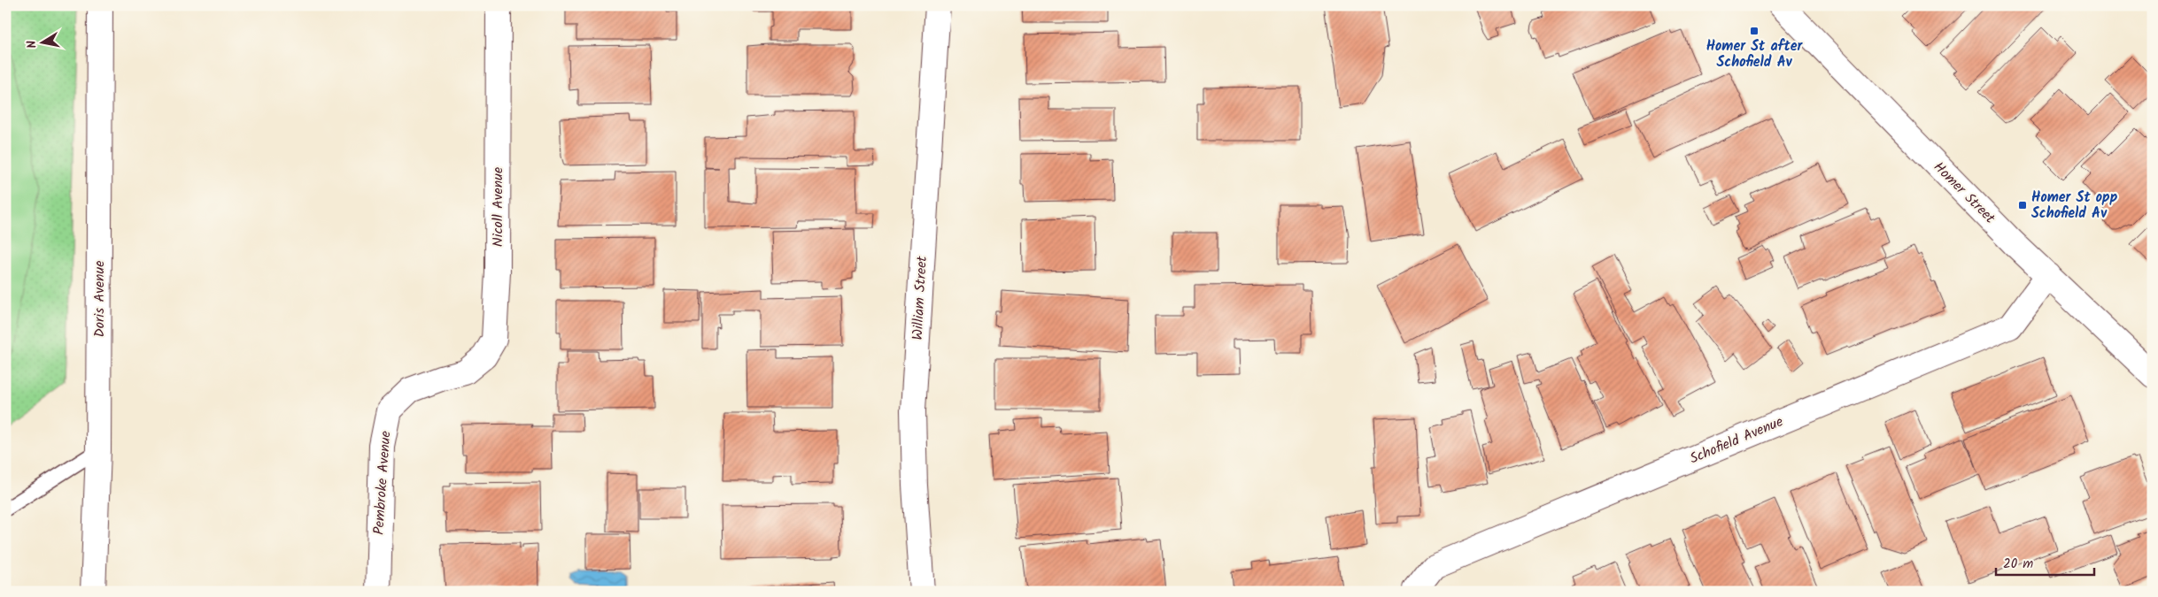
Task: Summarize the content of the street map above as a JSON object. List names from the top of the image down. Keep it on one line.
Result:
{"streets":{"street":["Homer Street","Nicoll Avenue","William Street","Doris Avenue","Schofield Avenue","Pembroke Avenue"]},"crossings":[["Homer Street","Schofield Avenue"],["Nicoll Avenue","Pembroke Avenue"]],"places":{"transit":["Homer St after Schofield Av","Homer St opp Schofield Av"]},"scale_bar":"20 m","north":"left"}
